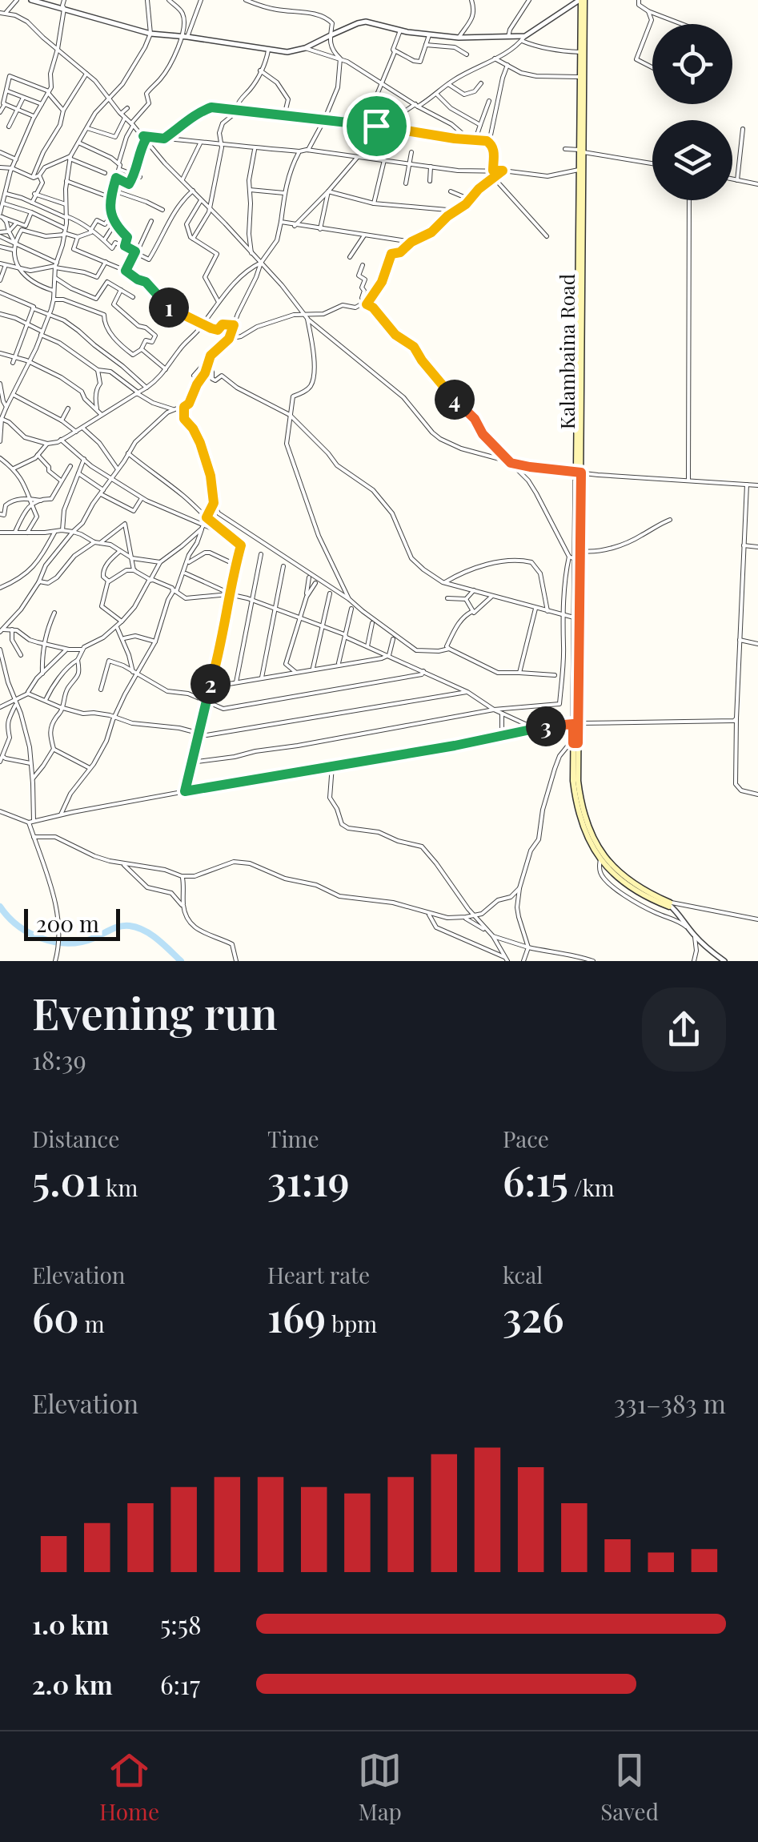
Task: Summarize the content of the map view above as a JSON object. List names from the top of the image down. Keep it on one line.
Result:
{"streets":{"main road":["Kalambaina Road"]},"scale_bar":"200 m","page":{"pins":["1","4","2","3"],"scale":"200 m","heading":["Evening run","18:39"],"stats":[["Distance","5.01 km"],["Time","31:19"],["Pace","6:15 /km"],["Elevation","60 m"],["Heart rate","169 bpm"],["kcal","326"]],"chart":["Elevation","331–383 m"],"list":[{"name":"1.0 km","note":"5:58"},{"name":"2.0 km","note":"6:17"}],"tabs":["Home","Map","Saved"]}}
